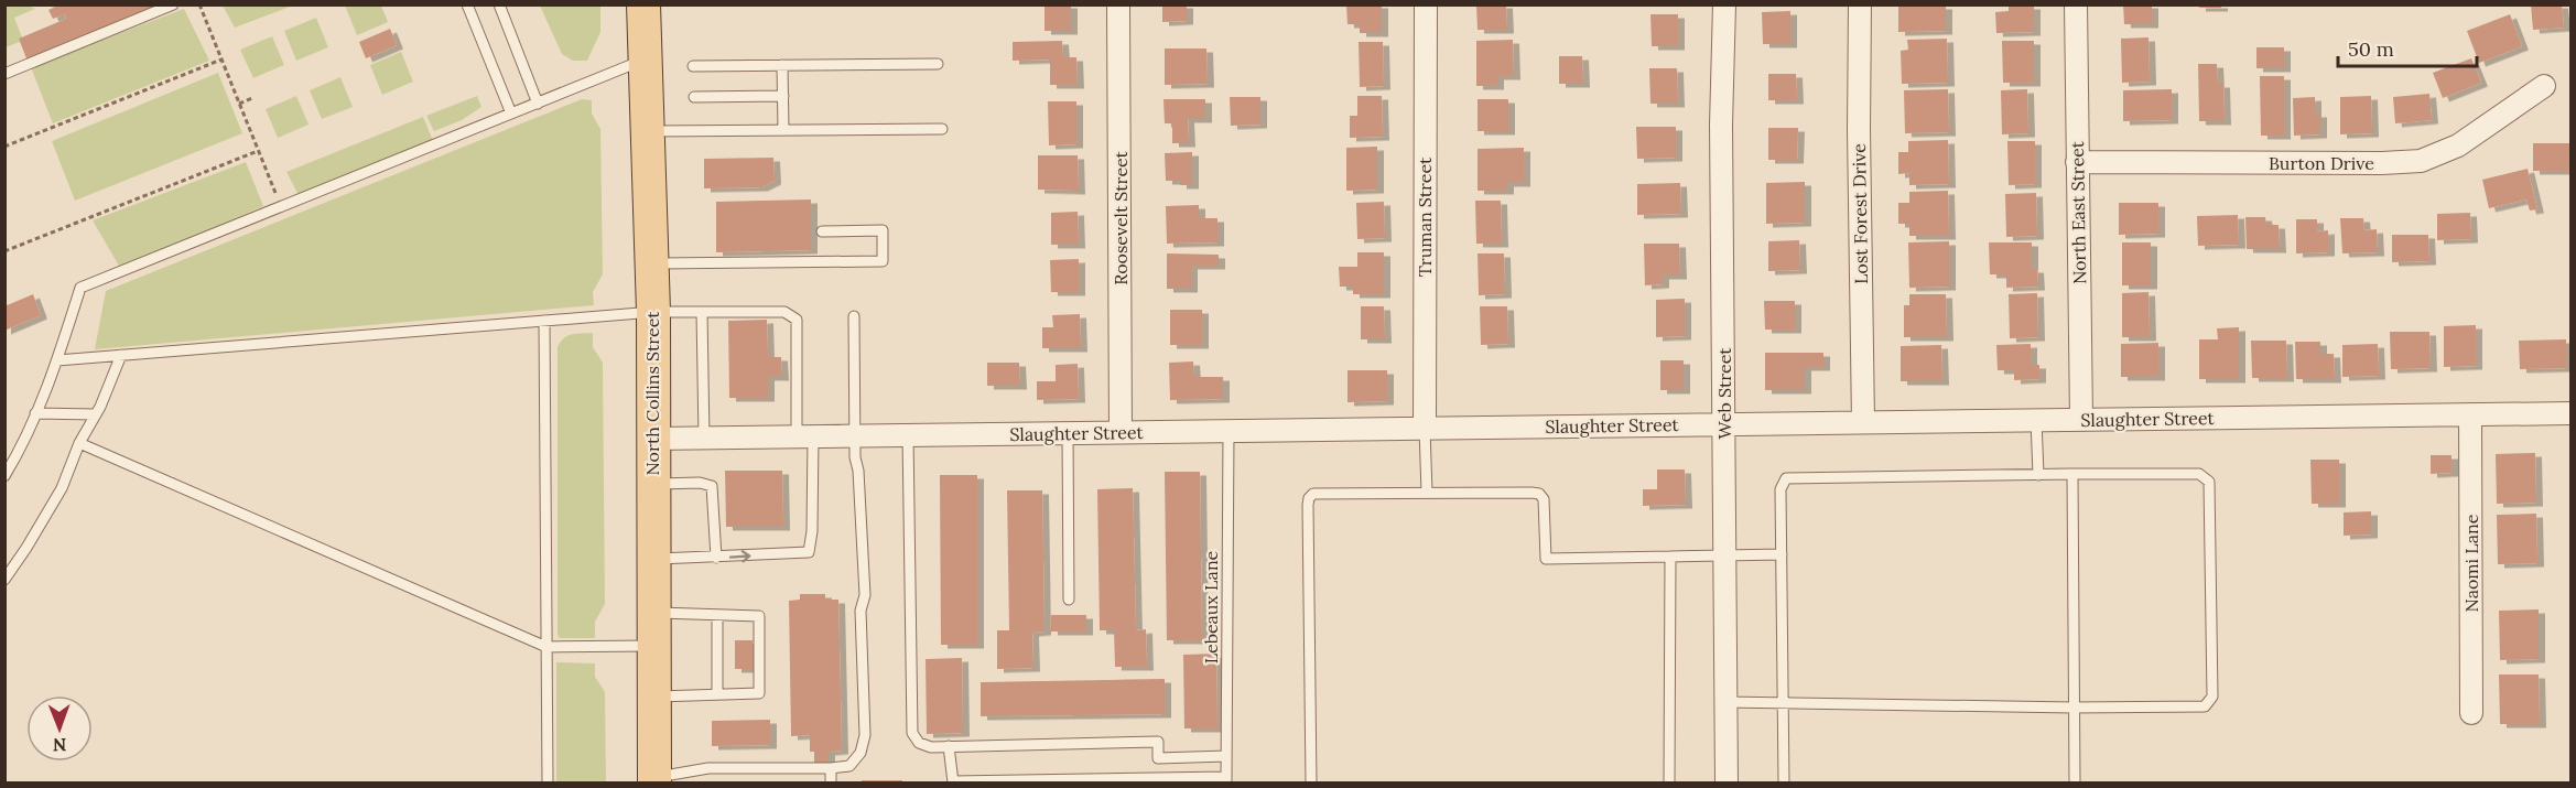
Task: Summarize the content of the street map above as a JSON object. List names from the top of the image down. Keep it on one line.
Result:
{"streets":{"main road":["North Collins Street"],"street":["Burton Drive","North East Street","Lost Forest Drive","Truman Street","Roosevelt Street","Web Street","Slaughter Street","Naomi Lane"],"lane":["Lebeaux Lane"]},"crossings":[["Burton Drive","North East Street"],["North East Street","Slaughter Street"],["Lost Forest Drive","Slaughter Street"],["Truman Street","Slaughter Street"],["Roosevelt Street","Slaughter Street"],["North Collins Street","Slaughter Street"],["Web Street","Slaughter Street"],["Slaughter Street","Naomi Lane"],["Slaughter Street","Lebeaux Lane"]],"scale_bar":"50 m","north":"bottom"}
